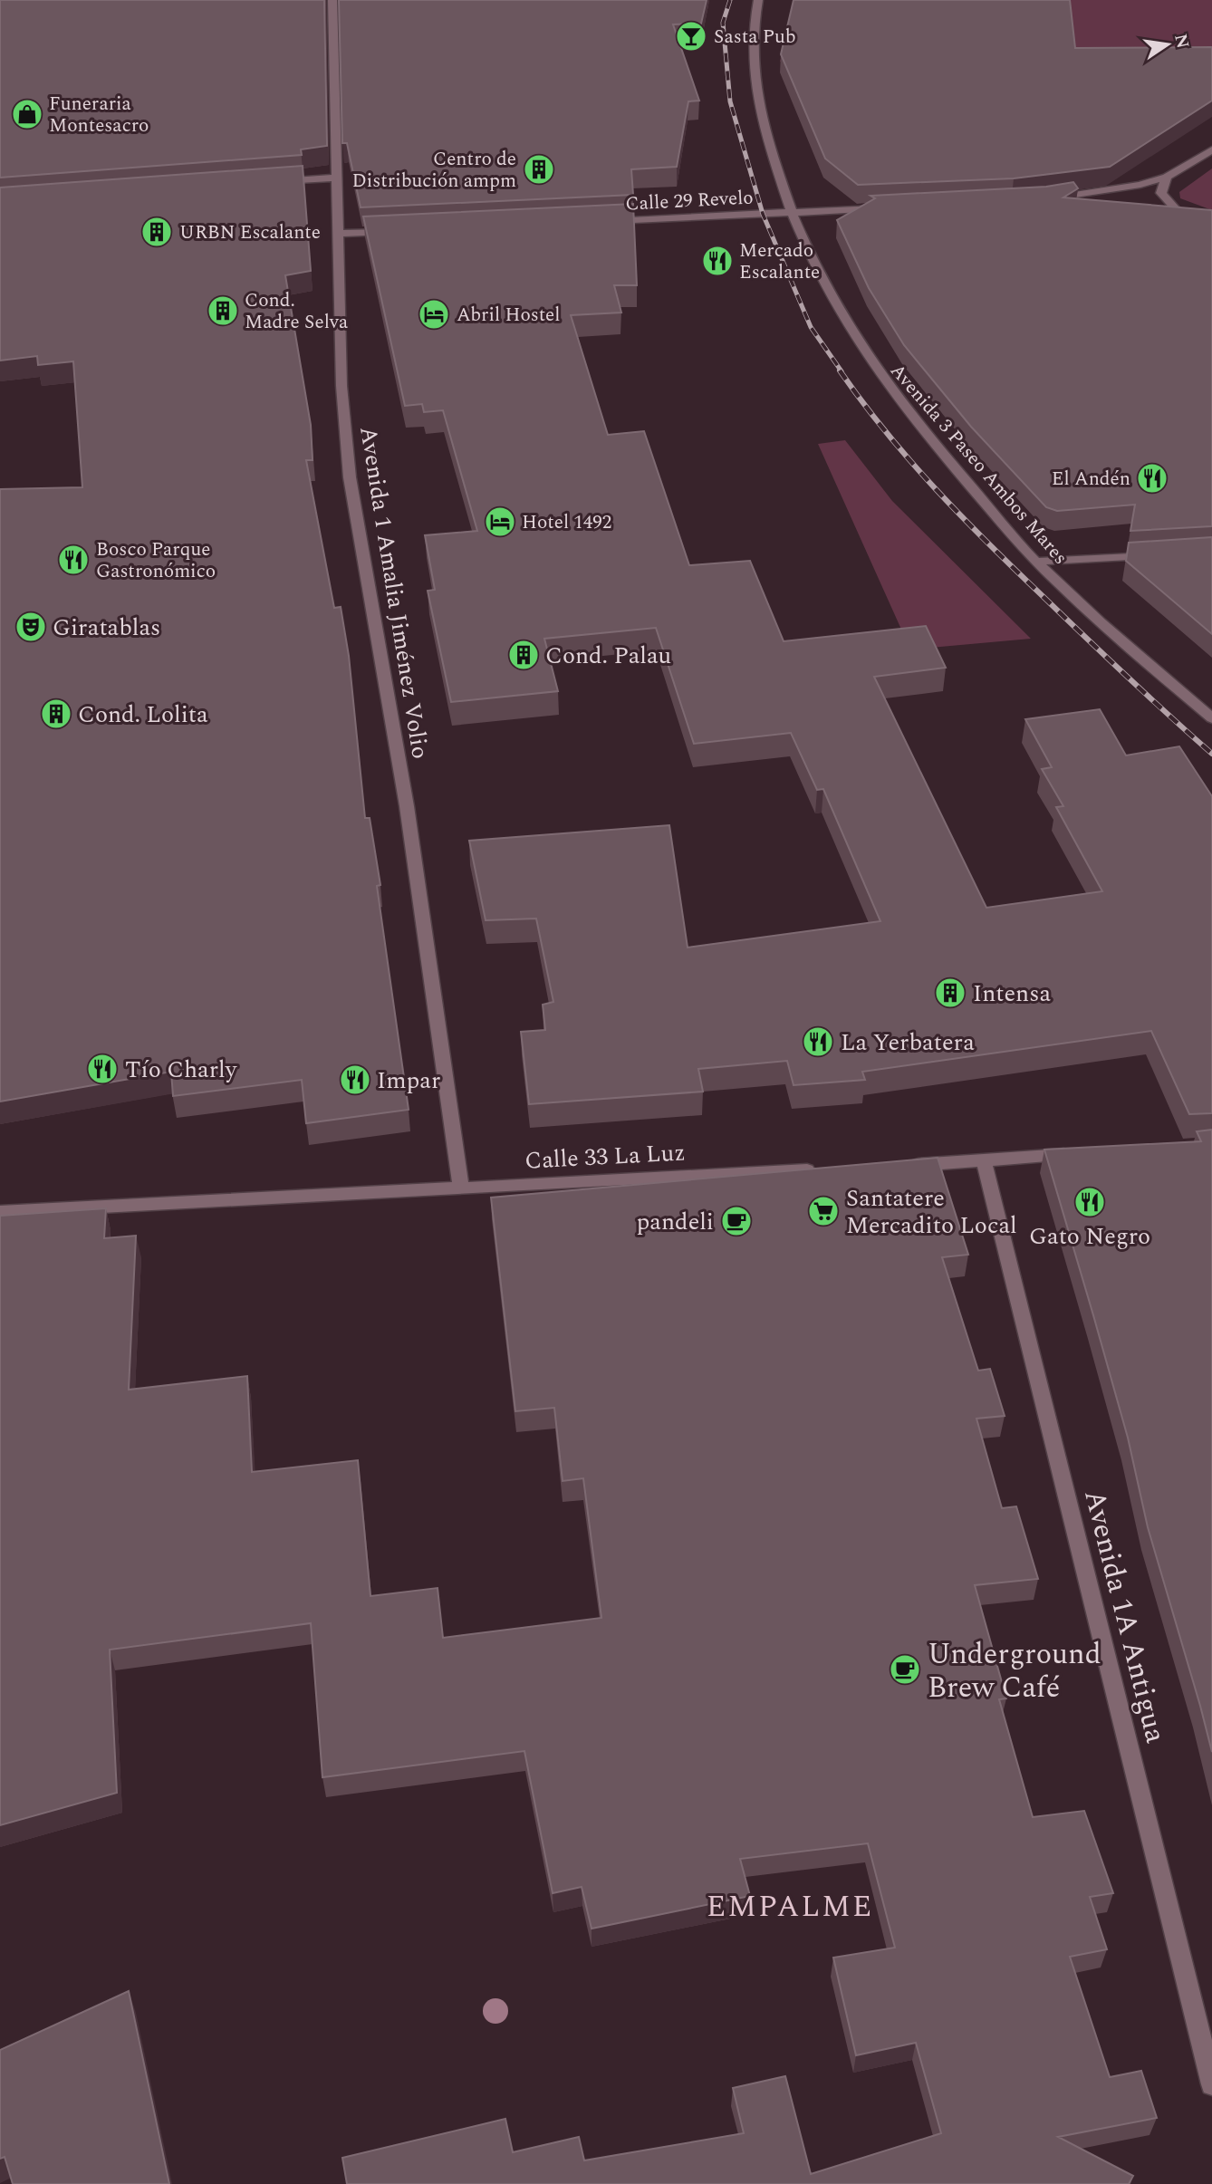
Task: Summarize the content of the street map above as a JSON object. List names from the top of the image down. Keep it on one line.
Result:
{"streets":{"street":["Calle 29 Revelo","Avenida 3 Paseo Ambos Mares","Avenida 1 Amalia Jiménez Volio","Calle 33 La Luz","Avenida 1A Antigua"]},"crossings":[["Calle 29 Revelo","Avenida 3 Paseo Ambos Mares"],["Avenida 1 Amalia Jiménez Volio","Calle 33 La Luz"]],"districts":["EMPALME"],"places":{"bar":["Sasta Pub"],"shop":["Funeraria Montesacro"],"building":["Centro de Distribución ampm","URBN Escalante","Cond. Madre Selva","Cond. Palau","Cond. Lolita","Intensa"],"restaurant":["Mercado Escalante","El Andén","Bosco Parque Gastronómico","La Yerbatera","Tío Charly","Impar","Gato Negro"],"hotel":["Abril Hostel","Hotel 1492"],"theatre":["Giratablas"],"supermarket":["Santatere Mercadito Local"],"cafe":["pandeli","Underground Brew Café"]},"north":"right"}
